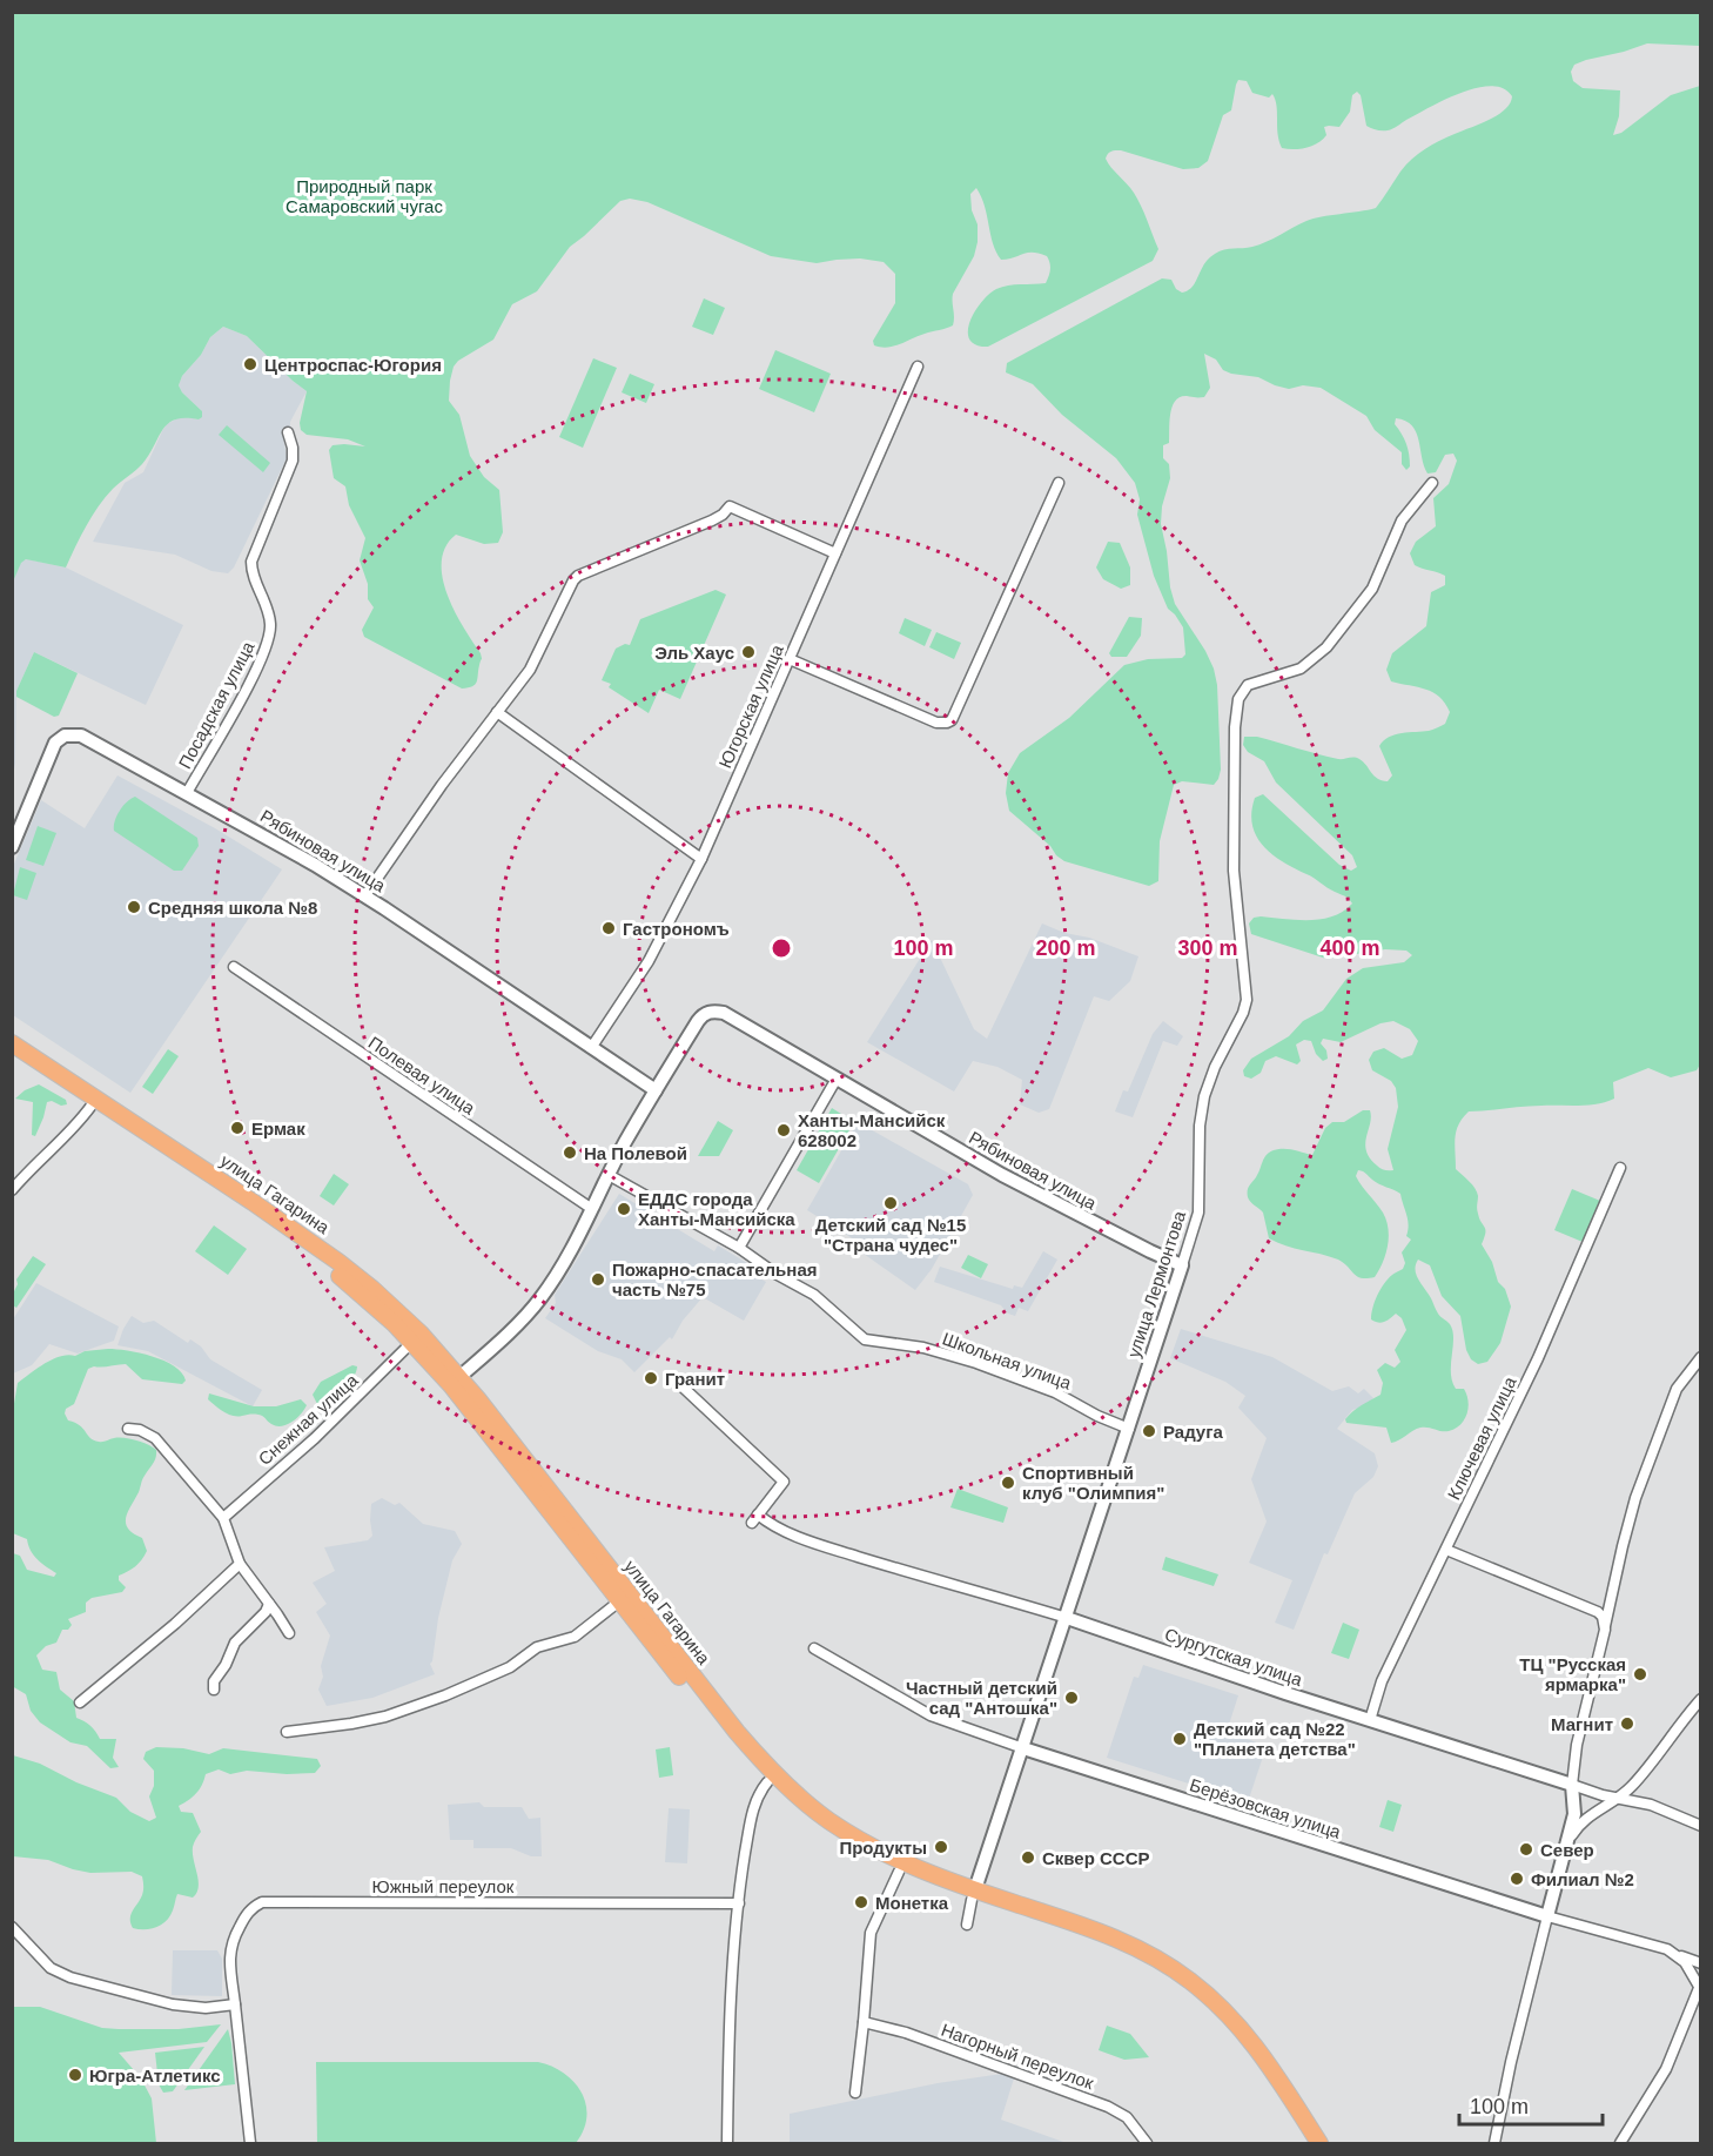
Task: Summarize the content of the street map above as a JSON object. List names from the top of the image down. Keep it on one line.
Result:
{"streets":{"main road":["улица Гагарина"],"street":["Посадская улица","Югорская улица","Рябиновая улица","Полевая улица","улица Лермонтова","Школьная улица","Снежная улица","Ключевая улица","Сургутская улица","Берёзовская улица","Южный переулок","Нагорный переулок"]},"crossings":[["Посадская улица","Рябиновая улица"],["Югорская улица","Рябиновая улица"],["Рябиновая улица","улица Лермонтова"],["улица Гагарина","улица Лермонтова"],["улица Гагарина","Снежная улица"],["улица Лермонтова","Школьная улица"],["улица Лермонтова","Сургутская улица"],["улица Лермонтова","Берёзовская улица"],["Ключевая улица","Сургутская улица"]],"parks":["Природный парк Самаровский чугас"],"places":["Центроспас-Югория","Эль Хаус","Средняя школа №8","Гастрономъ","Ермак","Ханты-Мансийск 628002","На Полевой","Детский сад №15 \"Страна чудес\"","ЕДДС города Ханты-Мансийска","Пожарно-спасательная часть №75","Гранит","Радуга","Спортивный клуб \"Олимпия\"","ТЦ \"Русская ярмарка\"","Частный детский сад \"Антошка\"","Магнит","Детский сад №22 \"Планета детства\"","Продукты","Север","Сквер СССР","Филиал №2","Монетка","Югра-Атлетикс"],"scale_bar":"100 m","rings":["100 m","200 m","300 m","400 m"]}
